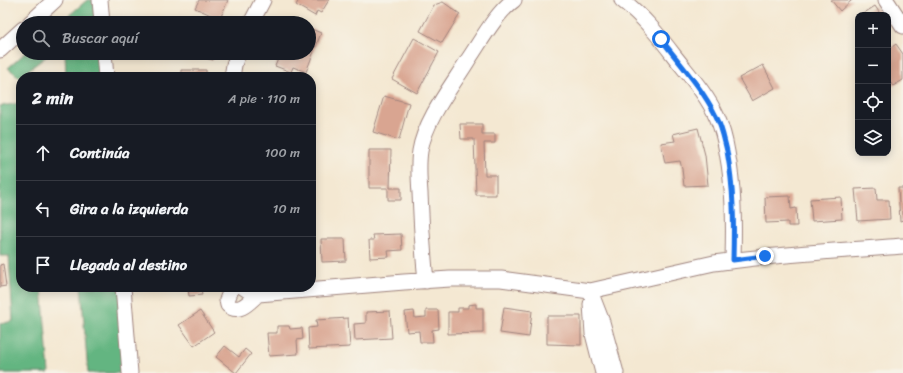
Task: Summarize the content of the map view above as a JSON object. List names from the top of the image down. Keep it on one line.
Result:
{"page":{"map_buttons":["+","−"],"search":"Buscar aquí","heading":["2 min","A pie · 110 m"],"list":[["Continúa","100 m"],["Gira a la izquierda","10 m"],"Llegada al destino"]}}
